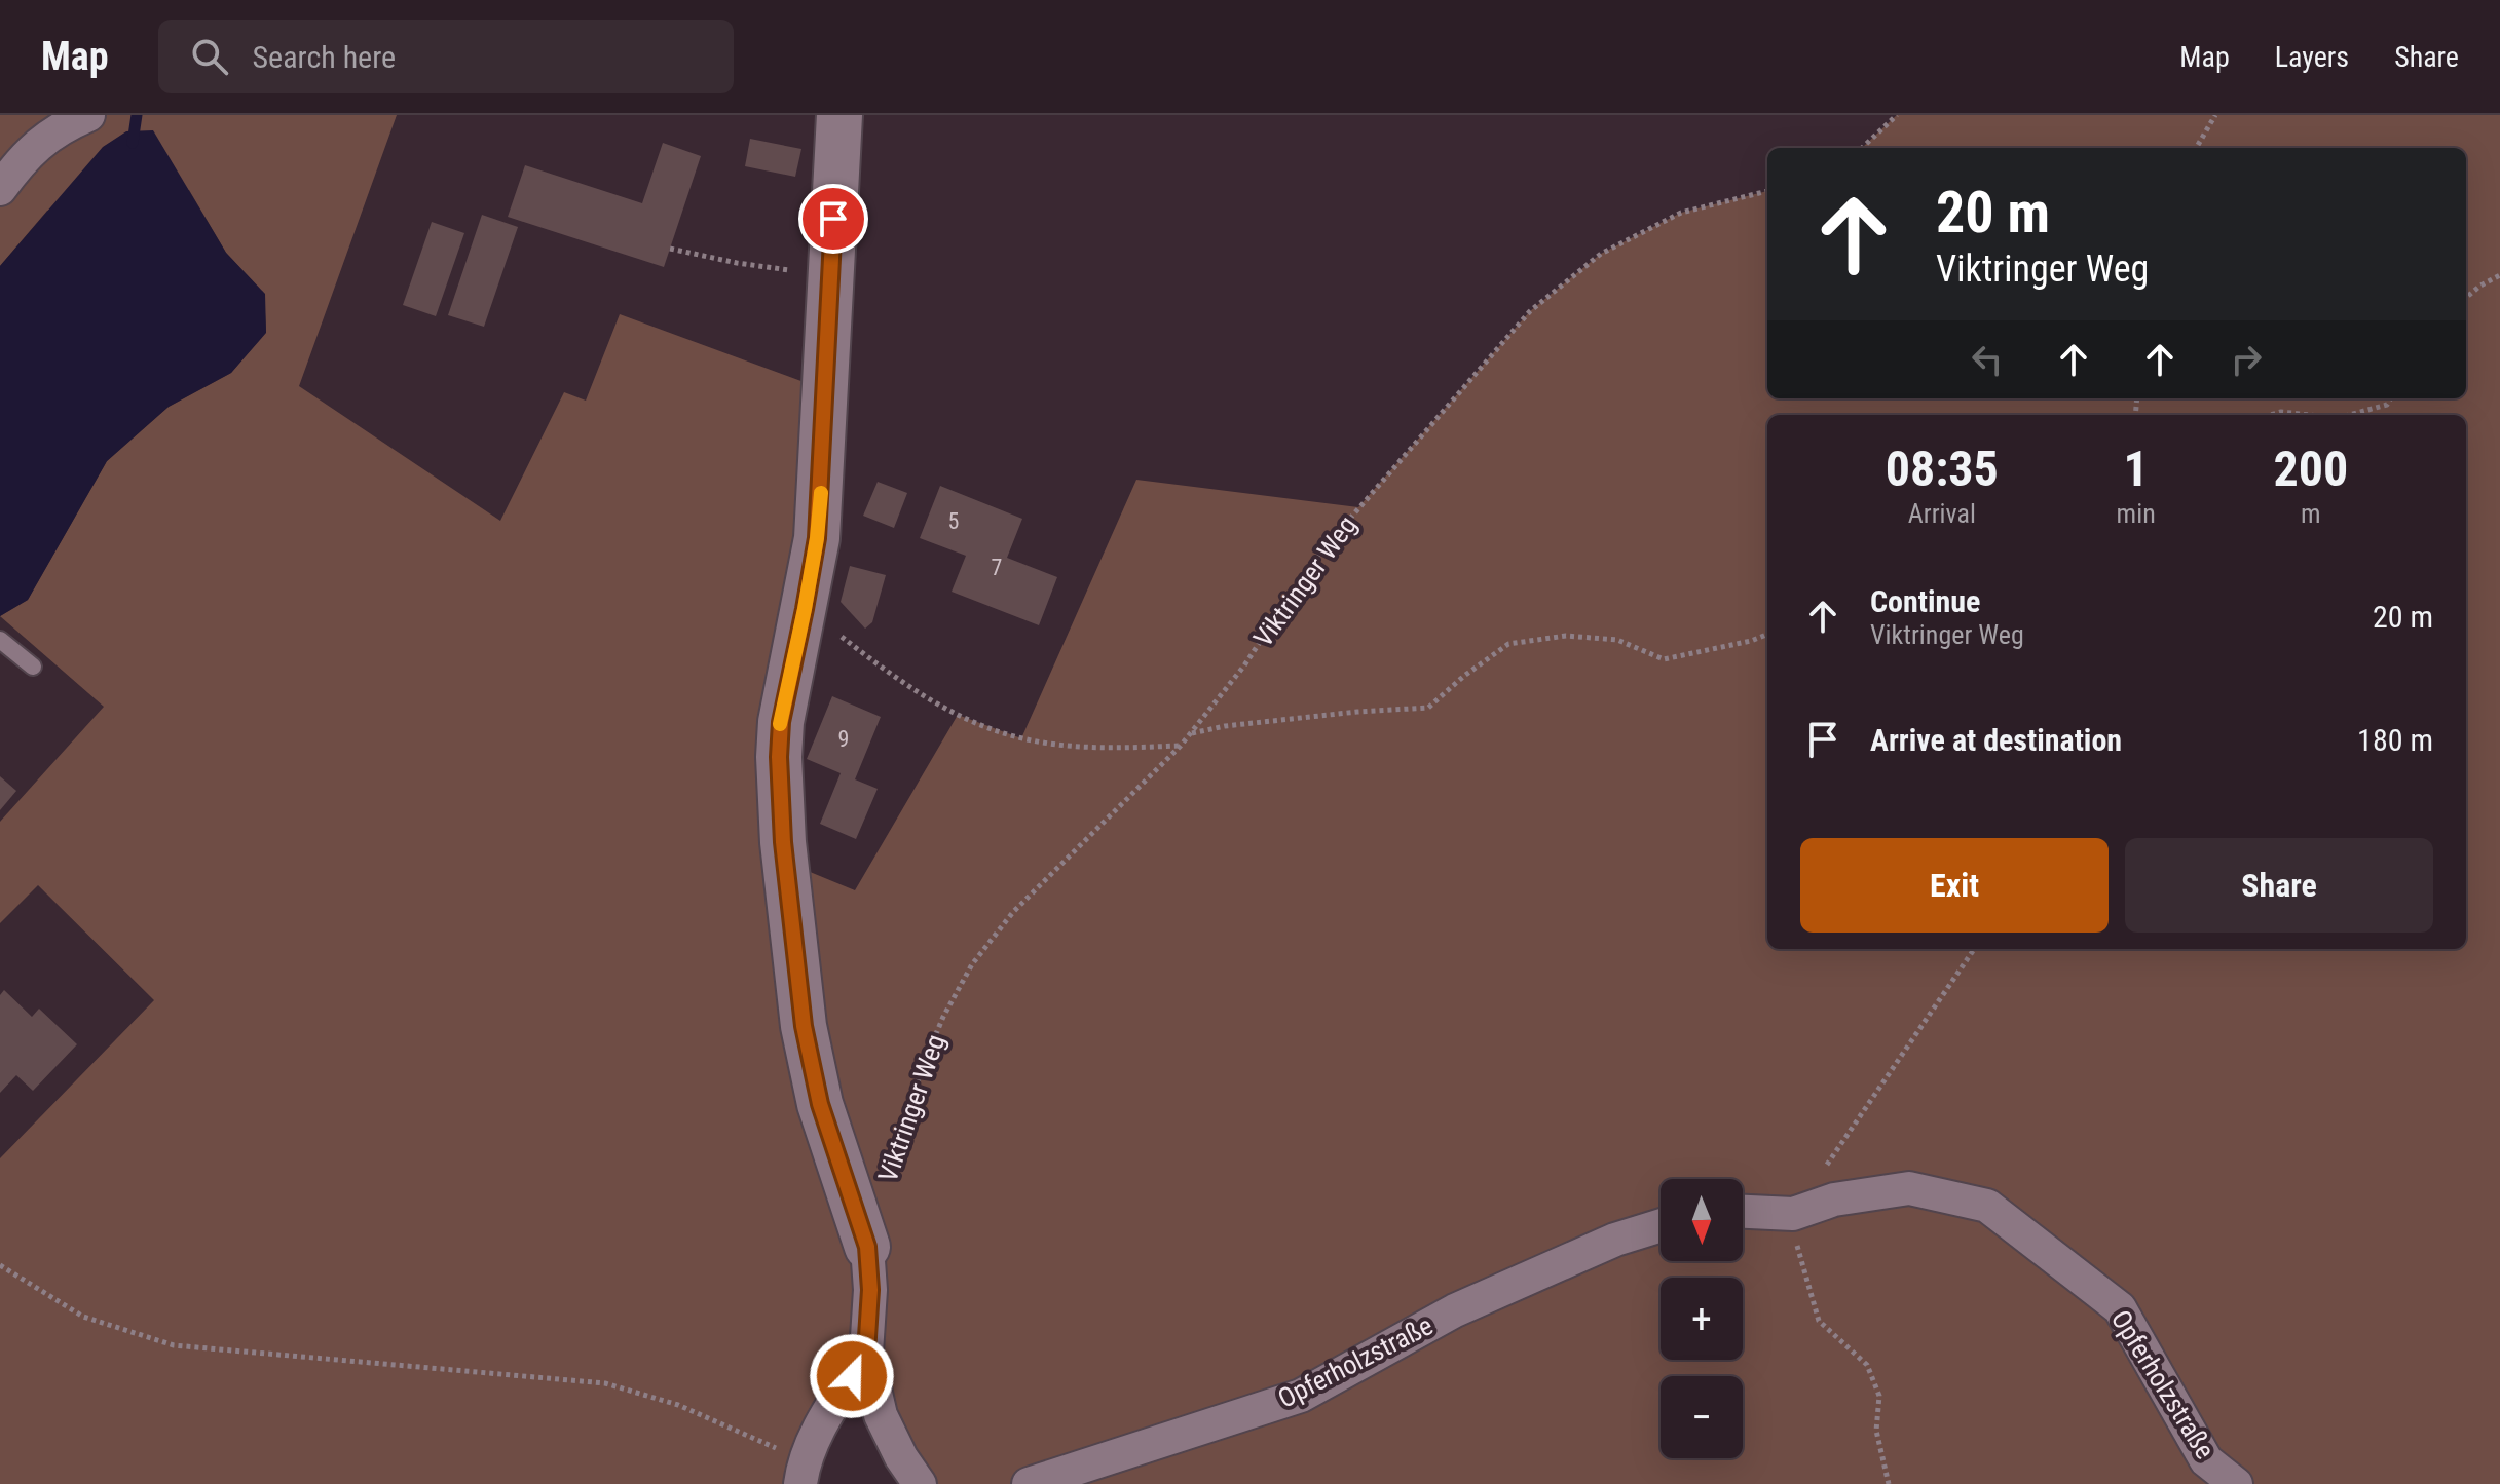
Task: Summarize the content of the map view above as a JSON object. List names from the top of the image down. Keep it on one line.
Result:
{"streets":{"street":["Viktringer Weg","Opferholzstraße"]},"house_numbers":["5","7","9"],"north":"bottom","page":{"header":"Map","search":"Search here","nav":["Map","Layers","Share"],"turn":["20 m","Viktringer Weg"],"eta":["08:35","Arrival","1","min","200","m"],"list":[{"name":"Continue","note":"Viktringer Weg","value":"20 m"},{"name":"Arrive at destination","value":"180 m"}],"buttons":["Exit","Share"],"map_buttons":["+","−"]}}
